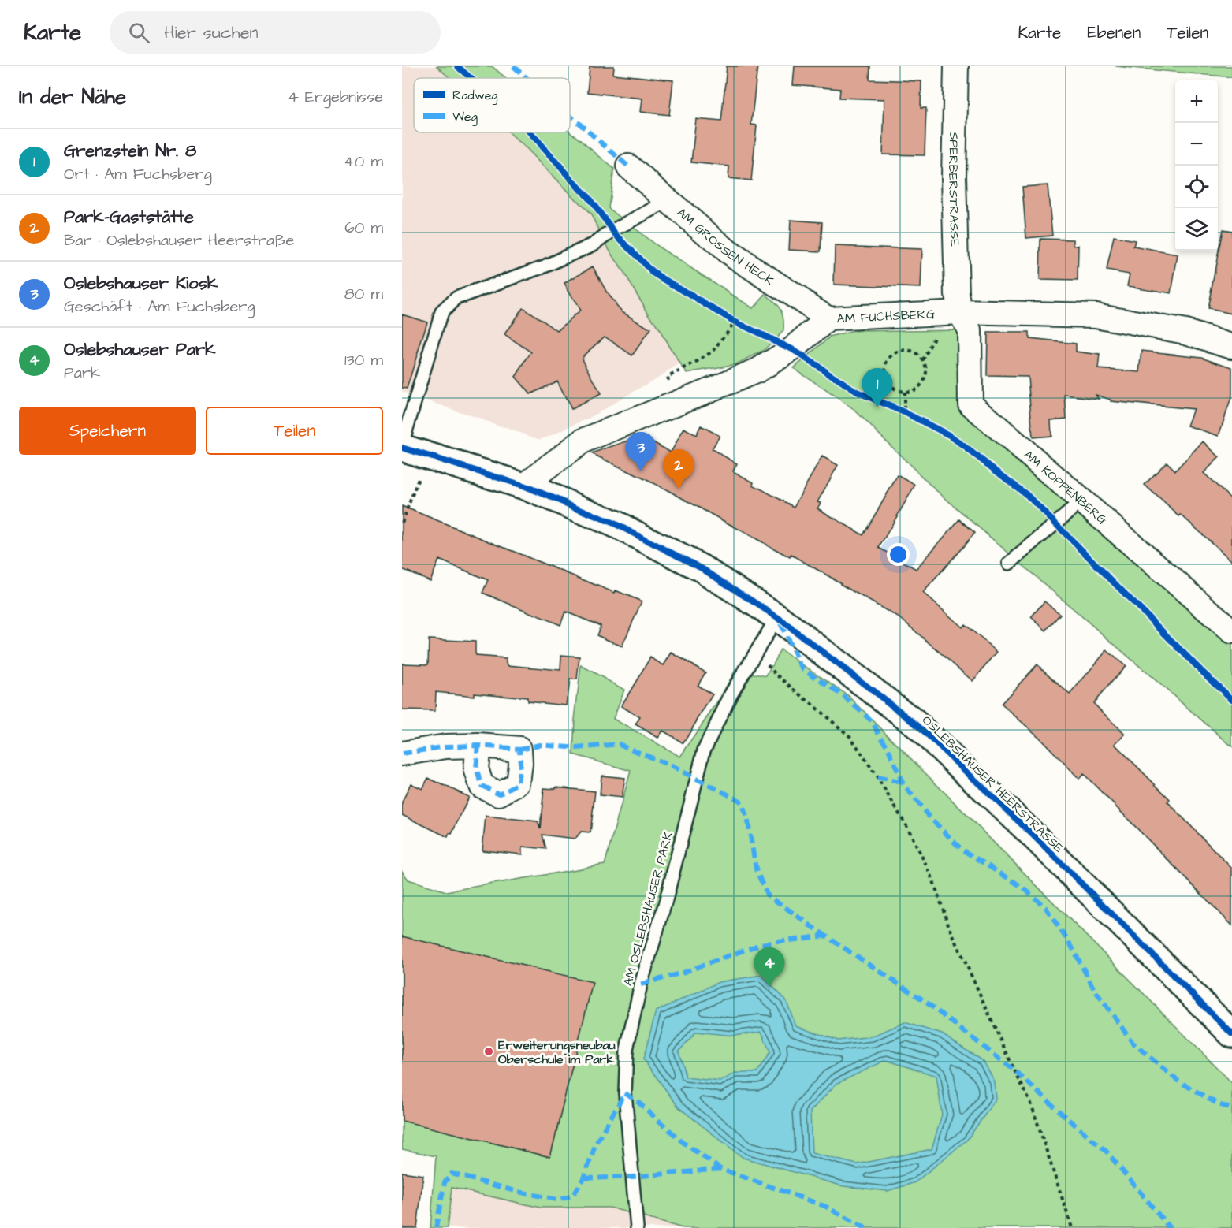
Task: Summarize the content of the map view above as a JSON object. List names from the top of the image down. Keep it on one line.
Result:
{"streets":{"main road":["OSLEBSHAUSER HEERSTRASSE"],"street":["SPERBERSTRASSE","AM GROSSEN HECK","AM FUCHSBERG","AM KOPPENBERG"],"lane":["AM OSLEBSHAUSER PARK"]},"crossings":[["SPERBERSTRASSE","AM FUCHSBERG"],["SPERBERSTRASSE","AM KOPPENBERG"],["AM GROSSEN HECK","AM FUCHSBERG"],["AM FUCHSBERG","AM KOPPENBERG"],["AM FUCHSBERG","OSLEBSHAUSER HEERSTRASSE"],["OSLEBSHAUSER HEERSTRASSE","AM OSLEBSHAUSER PARK"]],"places":["Erweiterungsneubau Oberschule im Park"],"legend":["Radweg","Weg"],"page":{"header":"Karte","search":"Hier suchen","nav":["Karte","Ebenen","Teilen"],"heading":["In der Nähe","4 Ergebnisse"],"map_buttons":["+","−"],"list":[{"mark":"1","name":"Grenzstein Nr. 8","note":"Ort · Am Fuchsberg","value":"40 m"},{"mark":"2","name":"Park-Gaststätte","note":"Bar · Oslebshauser Heerstraße","value":"60 m"},{"mark":"3","name":"Oslebshauser Kiosk","note":"Geschäft · Am Fuchsberg","value":"80 m"},{"mark":"4","name":"Oslebshauser Park","note":"Park","value":"130 m"}],"pins":["1","3","2","4"],"buttons":["Speichern","Teilen"]}}
